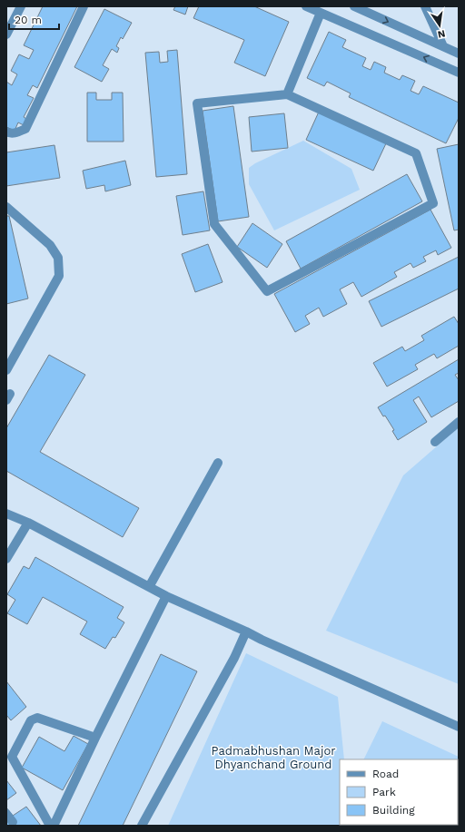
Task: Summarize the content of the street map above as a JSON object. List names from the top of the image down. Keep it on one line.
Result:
{"parks":["Padmabhushan Major Dhyanchand Ground"],"legend":["Road","Park","Building"],"scale_bar":"20 m","north":"bottom"}
